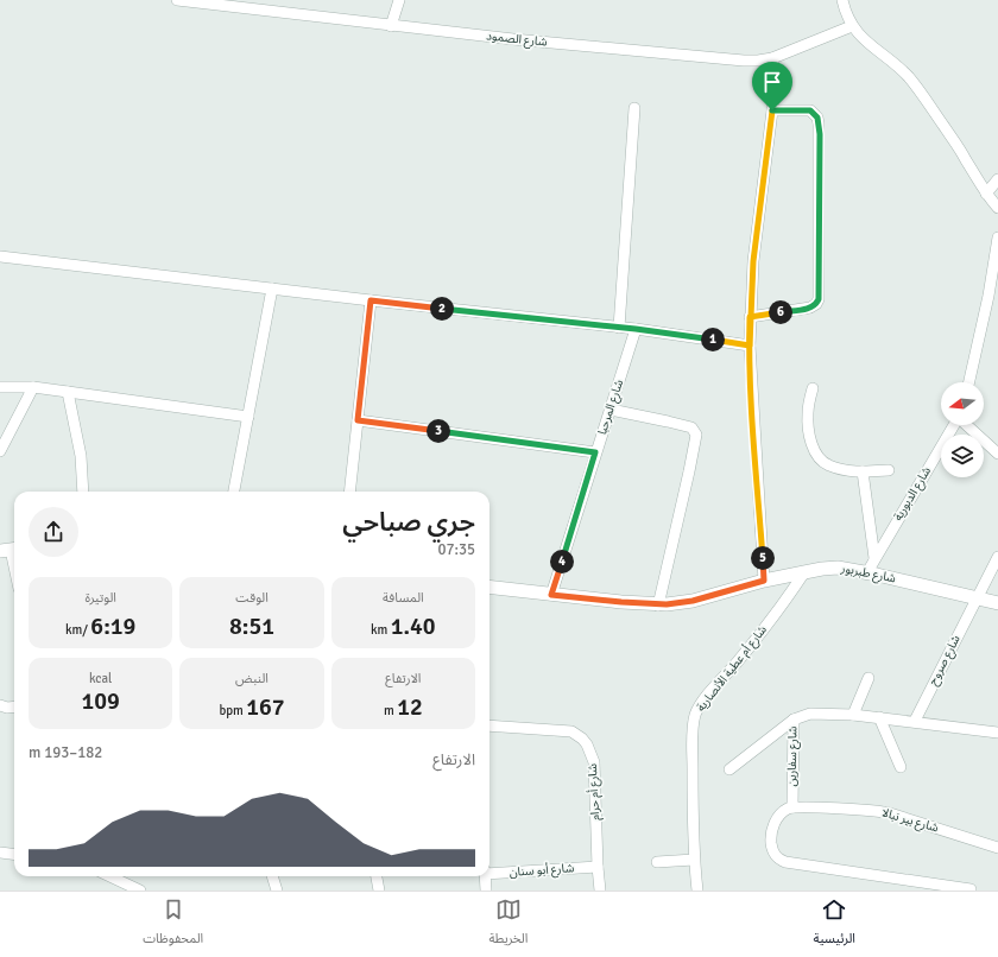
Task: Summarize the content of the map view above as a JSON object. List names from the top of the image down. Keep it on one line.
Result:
{"streets":{"street":["شارع الصمود","شارع المرحبا","شارع الدبورية","شارع طبربور","شارع صروح","شارع أم عطية الأنصارية","شارع سفارين","شارع أم حرام","شارع بير نبالا","شارع أبو سنان"]},"crossings":[["شارع المرحبا","شارع طبربور"],["شارع الدبورية","شارع طبربور"],["شارع طبربور","شارع صروح"],["شارع طبربور","شارع أم عطية الأنصارية"],["شارع صروح","شارع سفارين"],["شارع سفارين","شارع بير نبالا"],["شارع أم حرام","شارع أبو سنان"]],"north":"left","page":{"pins":["2","6","1","3","5","4"],"heading":["جري صباحي","07:35"],"stats":[["المسافة","1.40 km"],["الوقت","8:51"],["الوتيرة","6:19 /km"],["الارتفاع","12 m"],["النبض","167 bpm"],["kcal","109"]],"chart":["الارتفاع","182–193 m"],"tabs":["الرئيسية","الخريطة","المحفوظات"]}}
